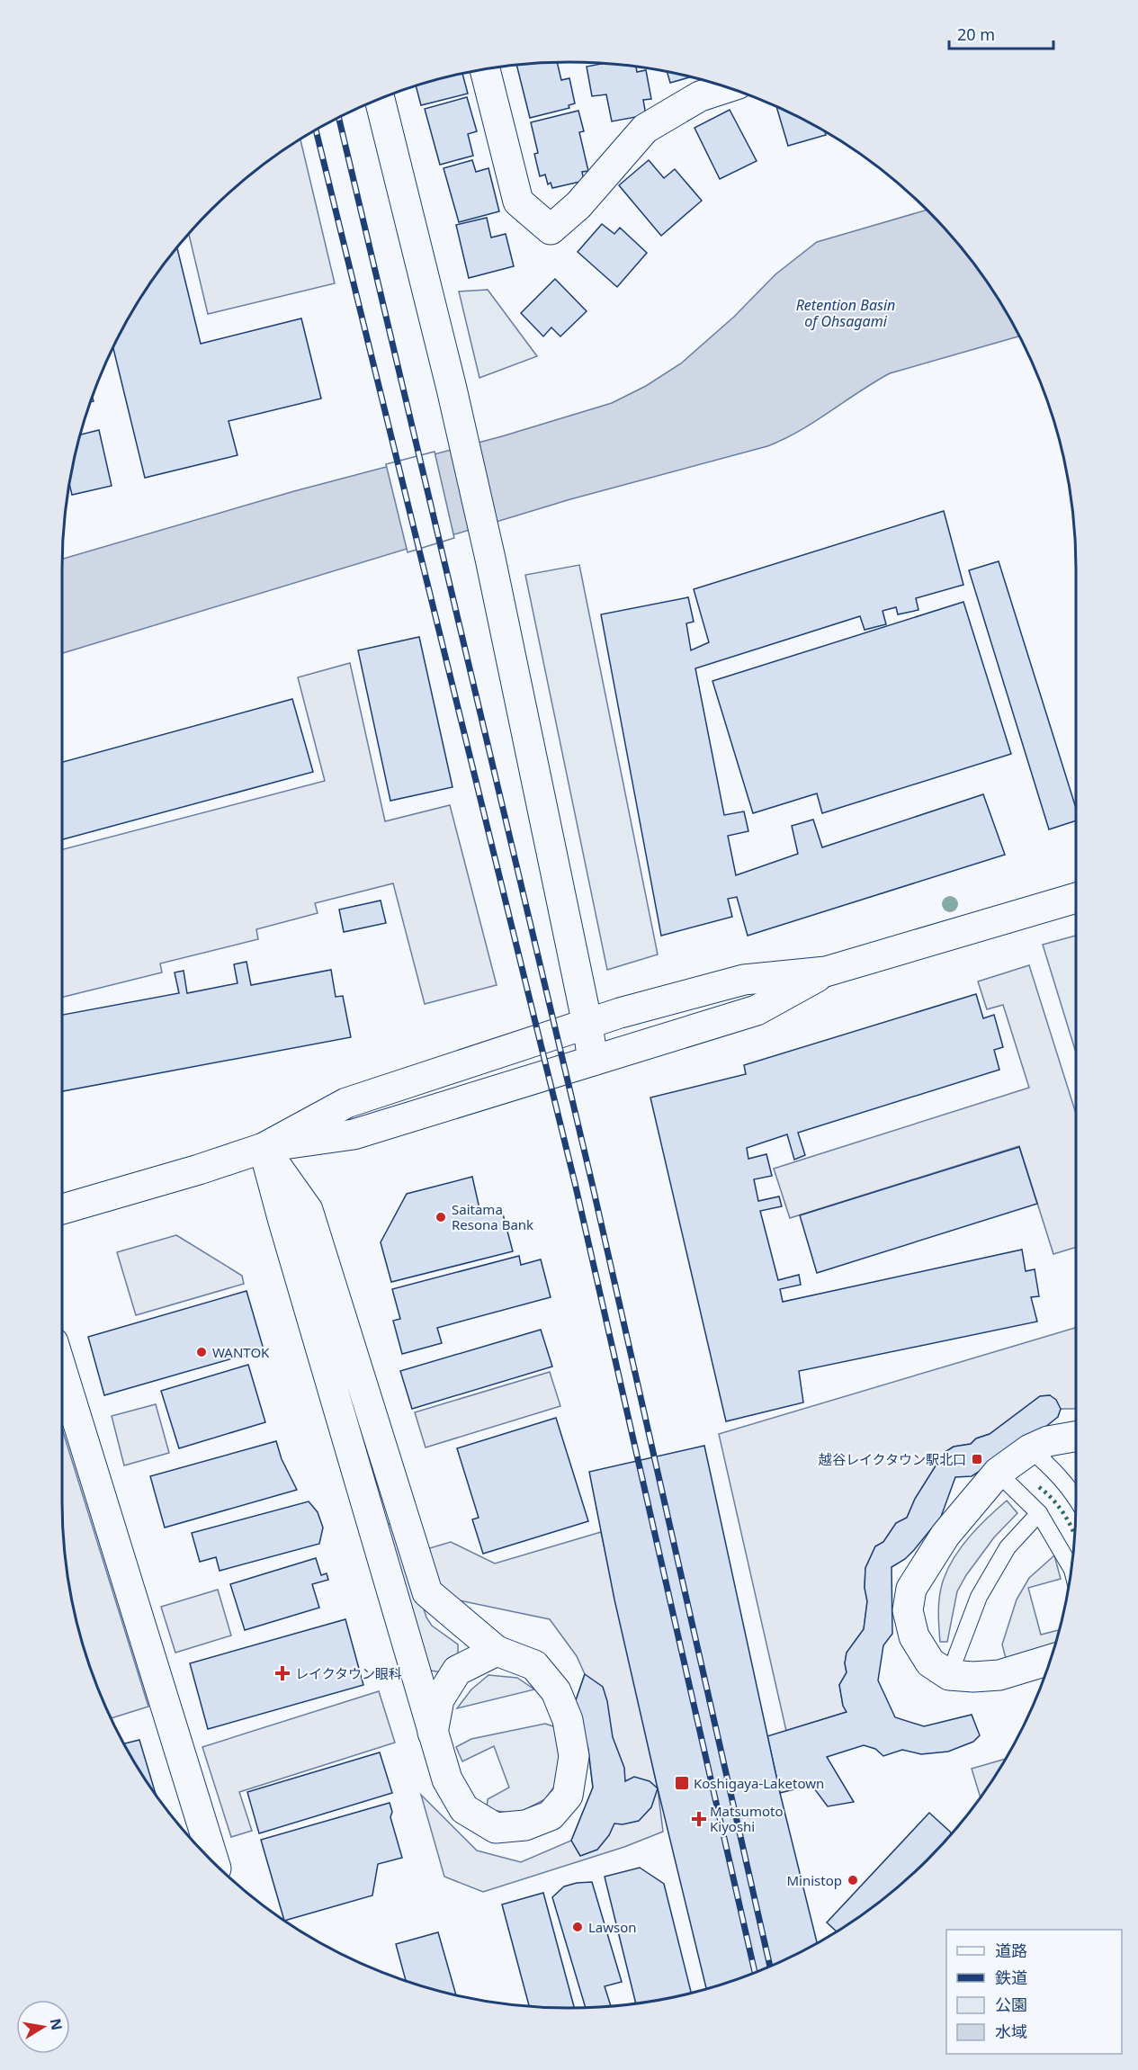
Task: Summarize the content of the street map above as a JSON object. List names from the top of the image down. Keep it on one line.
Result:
{"water":["Retention Basin of Ohsagami"],"places":{"other":["Saitama Resona Bank","WANTOK","Ministop","Lawson"],"transit":["越谷レイクタウン駅北口","Koshigaya-Laketown"],"health":["レイクタウン眼科","Matsumoto Kiyoshi"]},"legend":["道路","鉄道","公園","水域"],"scale_bar":"20 m","north":"right"}
